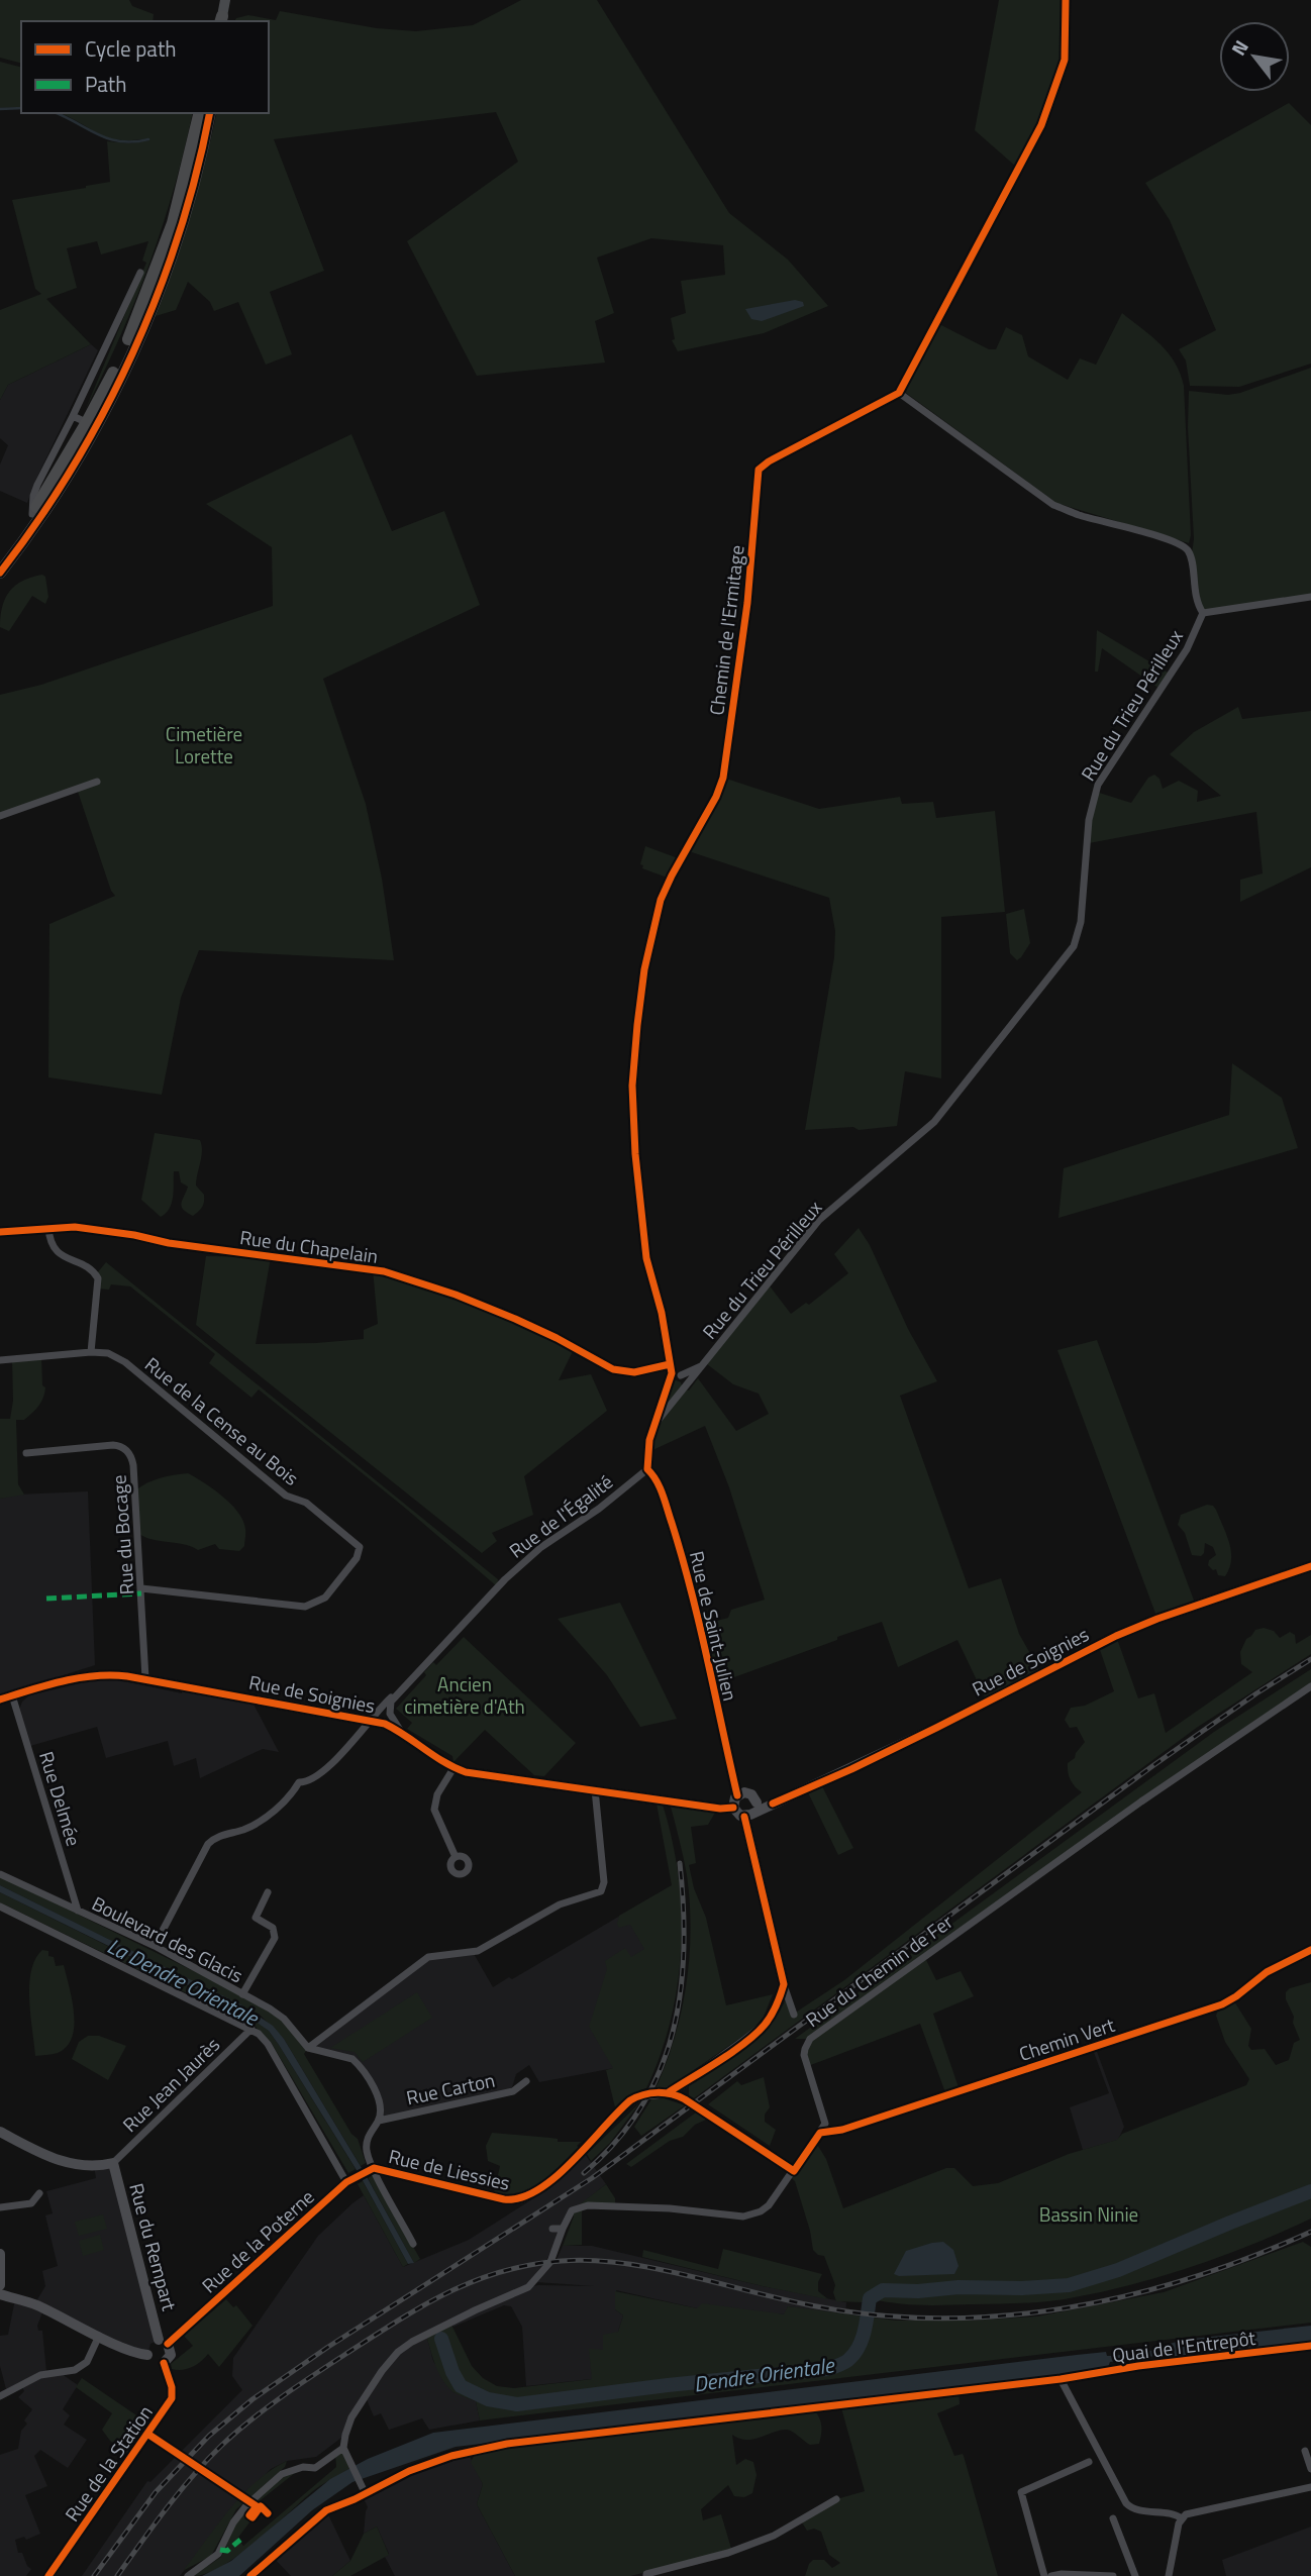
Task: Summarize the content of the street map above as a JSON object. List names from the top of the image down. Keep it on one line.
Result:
{"streets":{"street":["Chemin de l'Ermitage","Rue du Trieu Périlleux","Rue du Chapelain","Rue de la Cense au Bois","Rue de l'Égalité","Rue du Bocage","Rue de Saint-Julien","Rue de Soignies","Rue Delmée","Boulevard des Glacis","Rue du Chemin de Fer","Chemin Vert","Rue Jean Jaurès","Rue Carton","Rue de Liessies","Rue de la Poterne","Rue du Rempart","Quai de l'Entrepôt","Rue de la Station"]},"crossings":[["Chemin de l'Ermitage","Rue du Trieu Périlleux"],["Chemin de l'Ermitage","Rue du Chapelain"],["Rue du Trieu Périlleux","Rue du Chapelain"],["Rue de la Cense au Bois","Rue du Bocage"],["Rue de l'Égalité","Rue de Saint-Julien"],["Rue de l'Égalité","Rue de Soignies"],["Rue de l'Égalité","Boulevard des Glacis"],["Rue du Bocage","Rue de Soignies"],["Rue de Saint-Julien","Rue de Soignies"],["Rue de Soignies","Rue Delmée"],["Rue Delmée","Boulevard des Glacis"],["Boulevard des Glacis","Rue Carton"],["Rue du Chemin de Fer","Chemin Vert"],["Rue Jean Jaurès","Rue du Rempart"],["Rue de Liessies","Rue de la Poterne"],["Rue de la Poterne","Rue du Rempart"],["Rue de la Poterne","Rue de la Station"],["Rue du Rempart","Rue de la Station"]],"water":["La Dendre Orientale","Dendre Orientale"],"parks":["Cimetière Lorette","Ancien cimetière d'Ath","Bassin Ninie"],"legend":["Cycle path","Path"],"north":"top left"}
